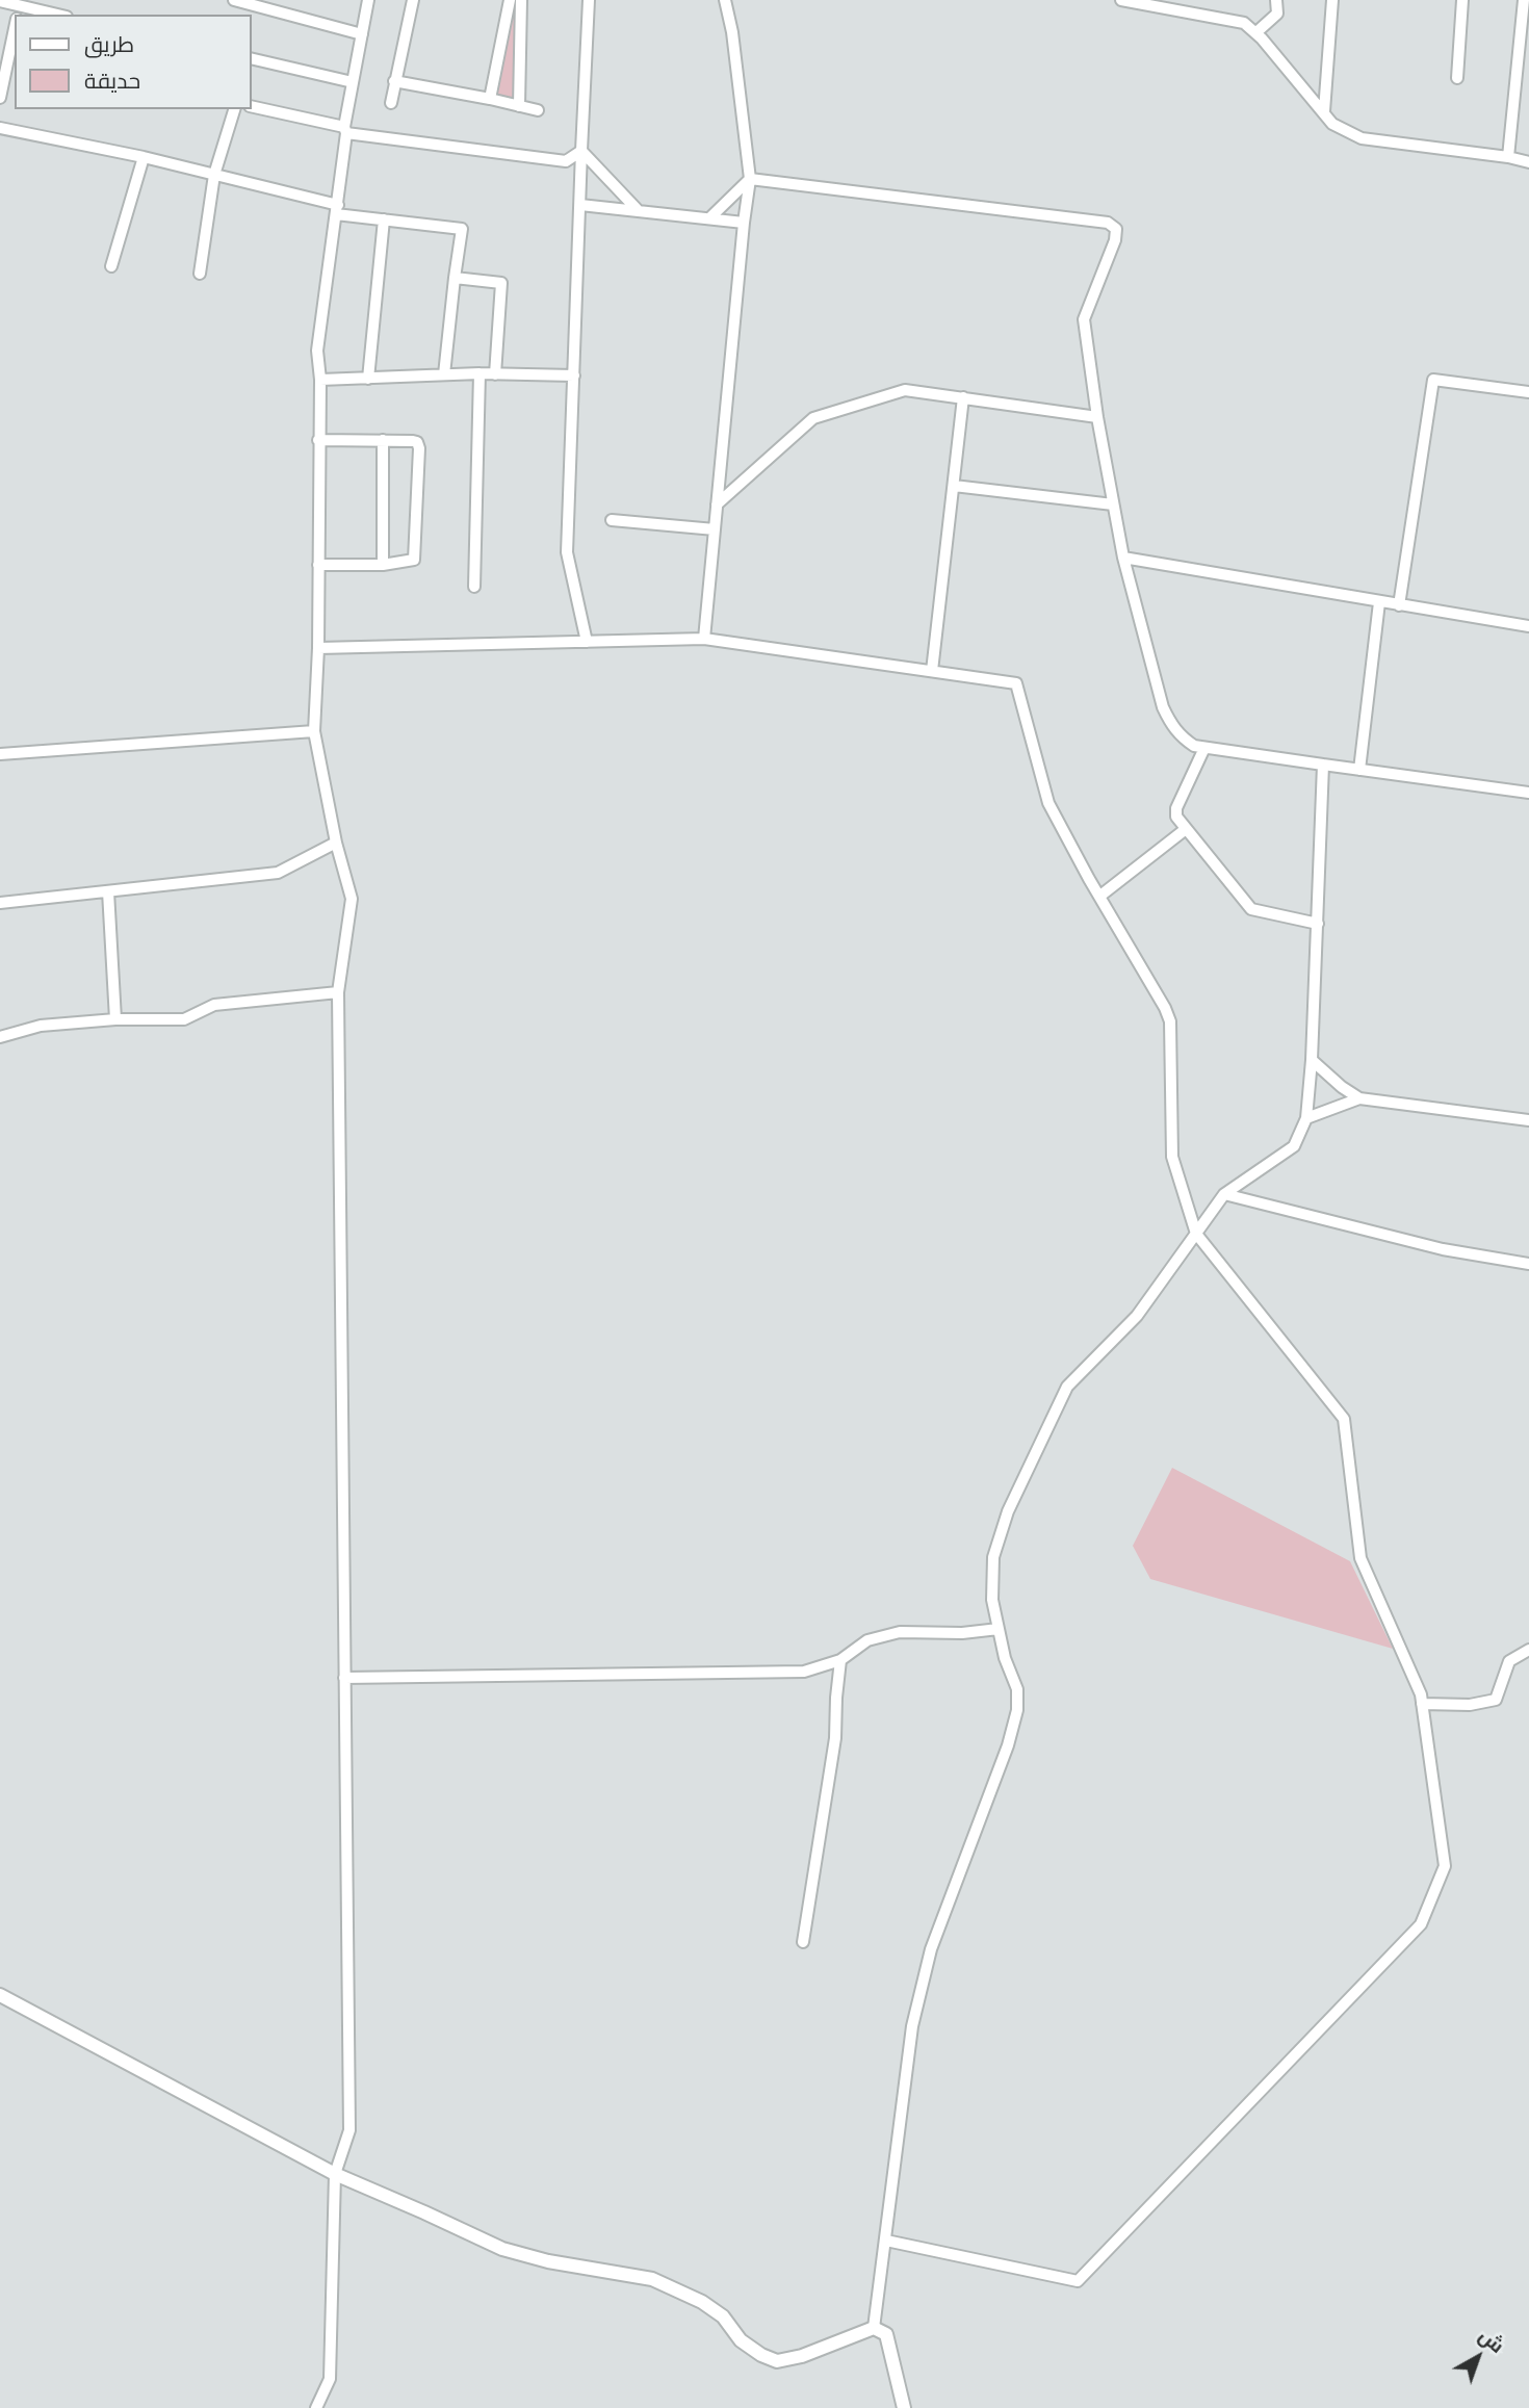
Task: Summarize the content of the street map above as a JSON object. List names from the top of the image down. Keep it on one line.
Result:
{"legend":["طريق","حديقة"],"north":"top right"}
